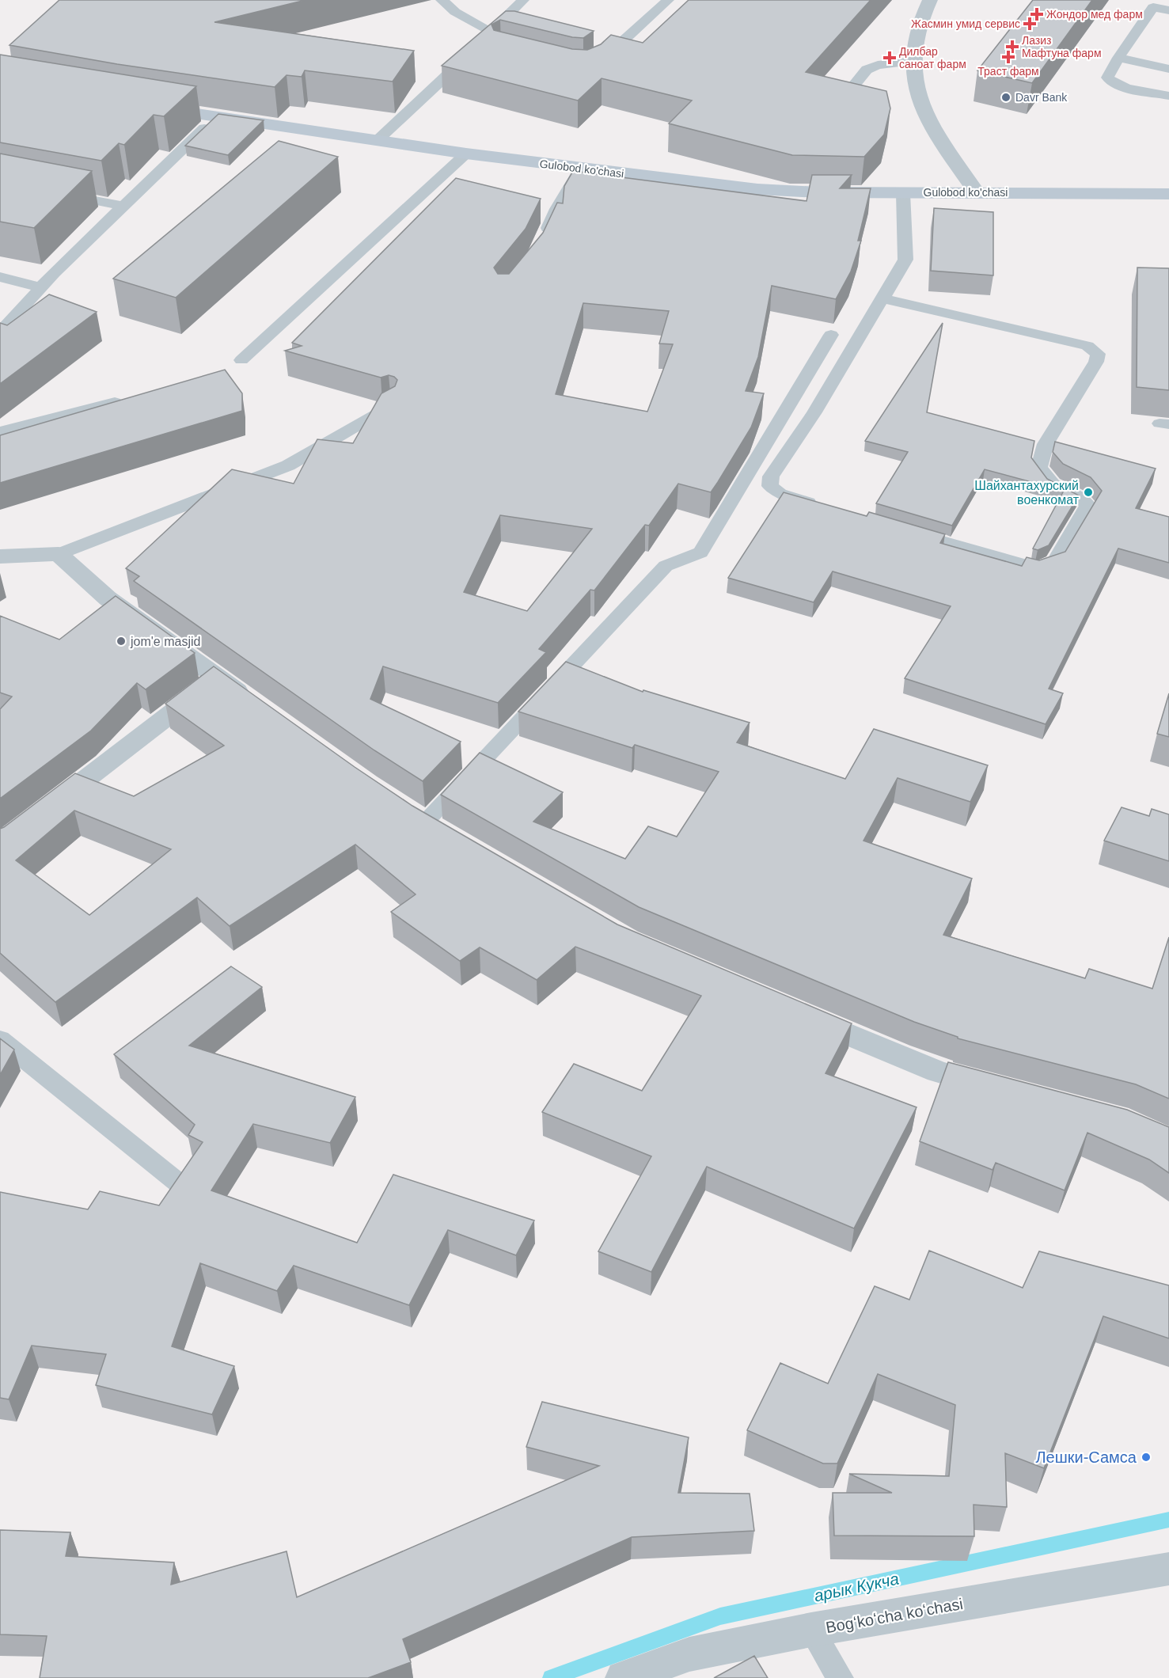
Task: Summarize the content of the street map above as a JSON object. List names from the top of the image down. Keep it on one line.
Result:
{"streets":{"street":["Gulobod ko'chasi","Bogʻkoʻcha koʻchasi"]},"water":["арык Кукча"],"places":{"health":["Жондор мед фарм","Жасмин умид сервис","Лазиз Мафтуна фарм","Траст фарм","Дилбар саноат фарм"],"other":["Davr Bank","Шайхантахурский военкомат","jom'e masjid","Лешки-Самса"]}}
